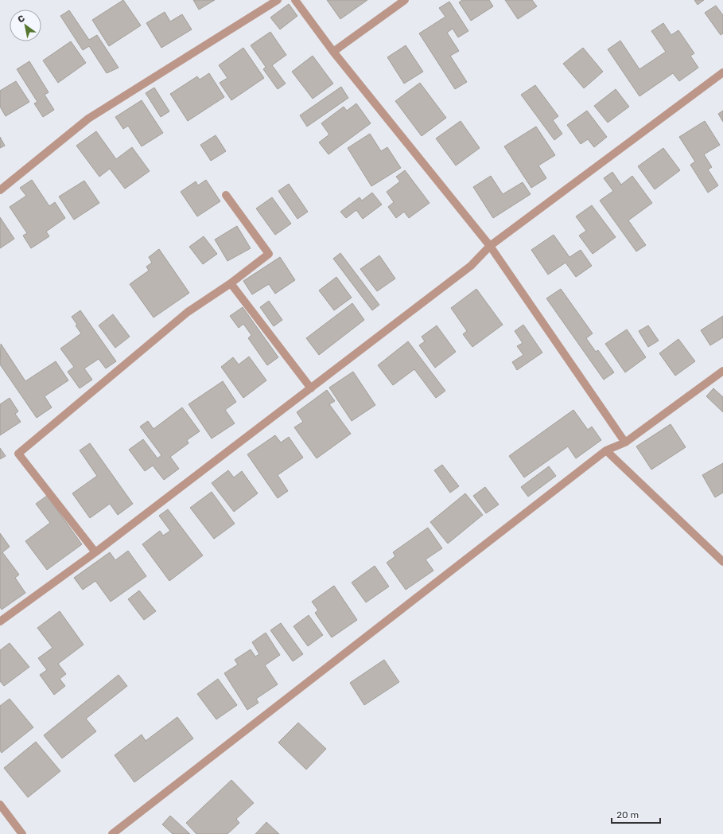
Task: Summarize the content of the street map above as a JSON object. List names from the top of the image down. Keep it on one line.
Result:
{"scale_bar":"20 m","north":"top left"}
